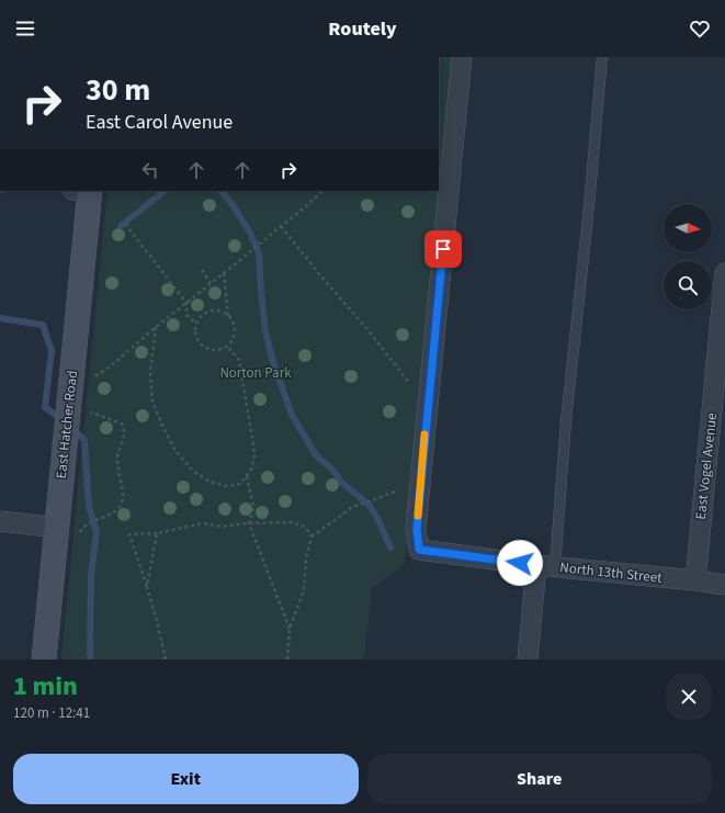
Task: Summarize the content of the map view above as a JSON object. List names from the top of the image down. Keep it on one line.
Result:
{"streets":{"street":["East Hatcher Road","East Vogel Avenue","North 13th Street"]},"crossings":[["East Vogel Avenue","North 13th Street"]],"parks":["Norton Park"],"north":"right","page":{"header":"Routely","turn":["30 m","East Carol Avenue"],"heading":["1 min","120 m · 12:41"],"buttons":["Exit","Share"]}}
